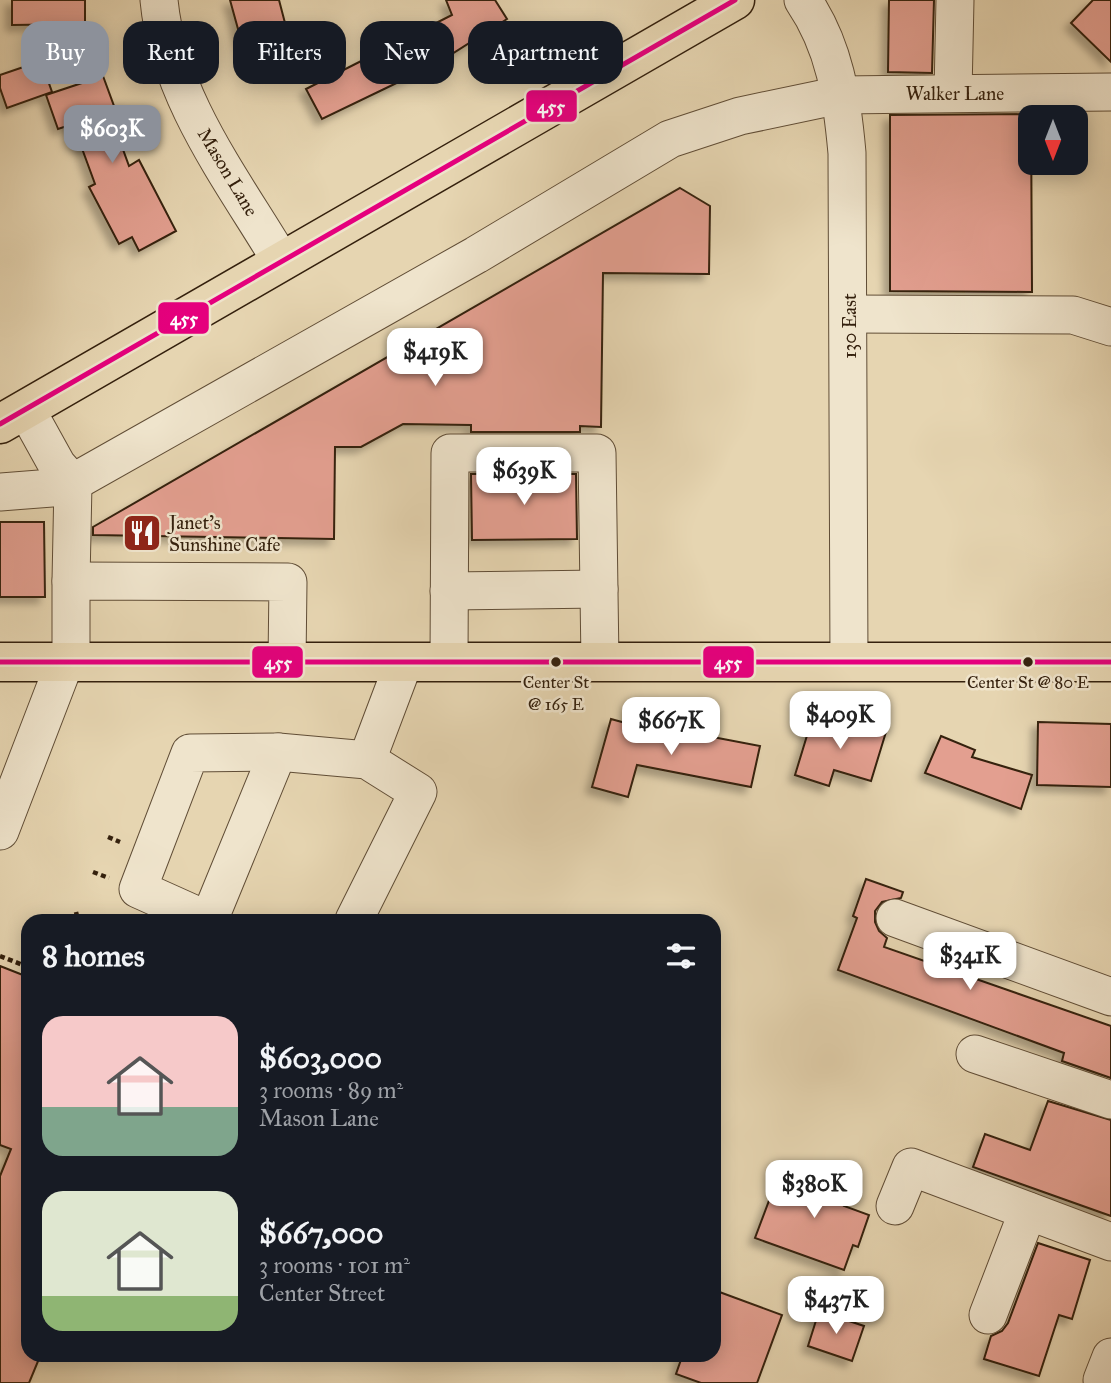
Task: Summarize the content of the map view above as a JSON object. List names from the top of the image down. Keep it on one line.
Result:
{"streets":{"street":["Walker Lane","Mason Lane","130 East"]},"crossings":[["Walker Lane","130 East"]],"places":{"restaurant":["Janet's Sunshine Cafe"],"other":["Center St @ 165 E","Center St @ 80 E"]},"lines":["transit line 455"],"north":"bottom","page":{"chip":["Buy","Rent","Filters","New","Apartment"],"price":["$603K","$419K","$639K","$409K","$667K","$341K","$380K","$437K"],"heading":"8 homes","list":[{"name":"$603,000","note":"3 rooms · 89 m² · Mason Lane"},{"name":"$667,000","note":"3 rooms · 101 m² · Center Street"}]}}
